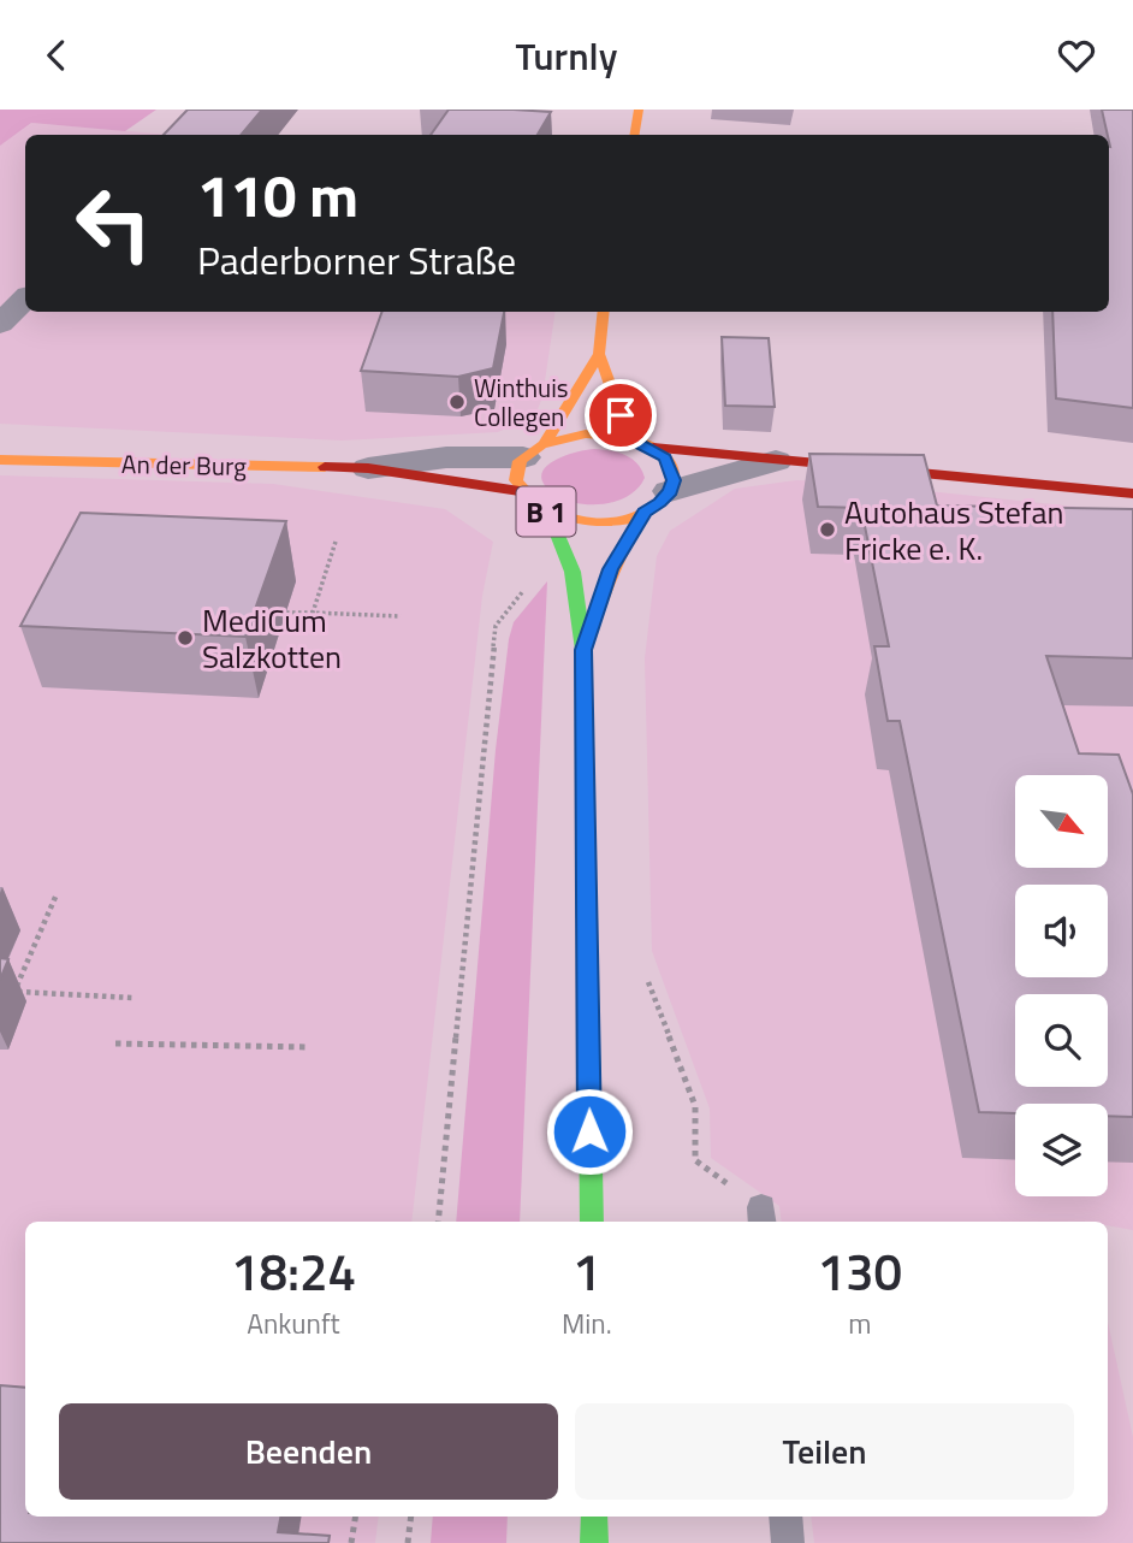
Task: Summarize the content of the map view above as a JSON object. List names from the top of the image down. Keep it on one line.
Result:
{"streets":{"main road":["An der Burg","B 1"]},"crossings":[["An der Burg","B 1"]],"places":["Winthuis Collegen","Autohaus Stefan Fricke e. K.","MediCum Salzkotten"],"north":"bottom right","page":{"header":"Turnly","turn":["110 m","Paderborner Straße"],"eta":["18:24","Ankunft","1","Min.","130","m"],"buttons":["Beenden","Teilen"]}}
